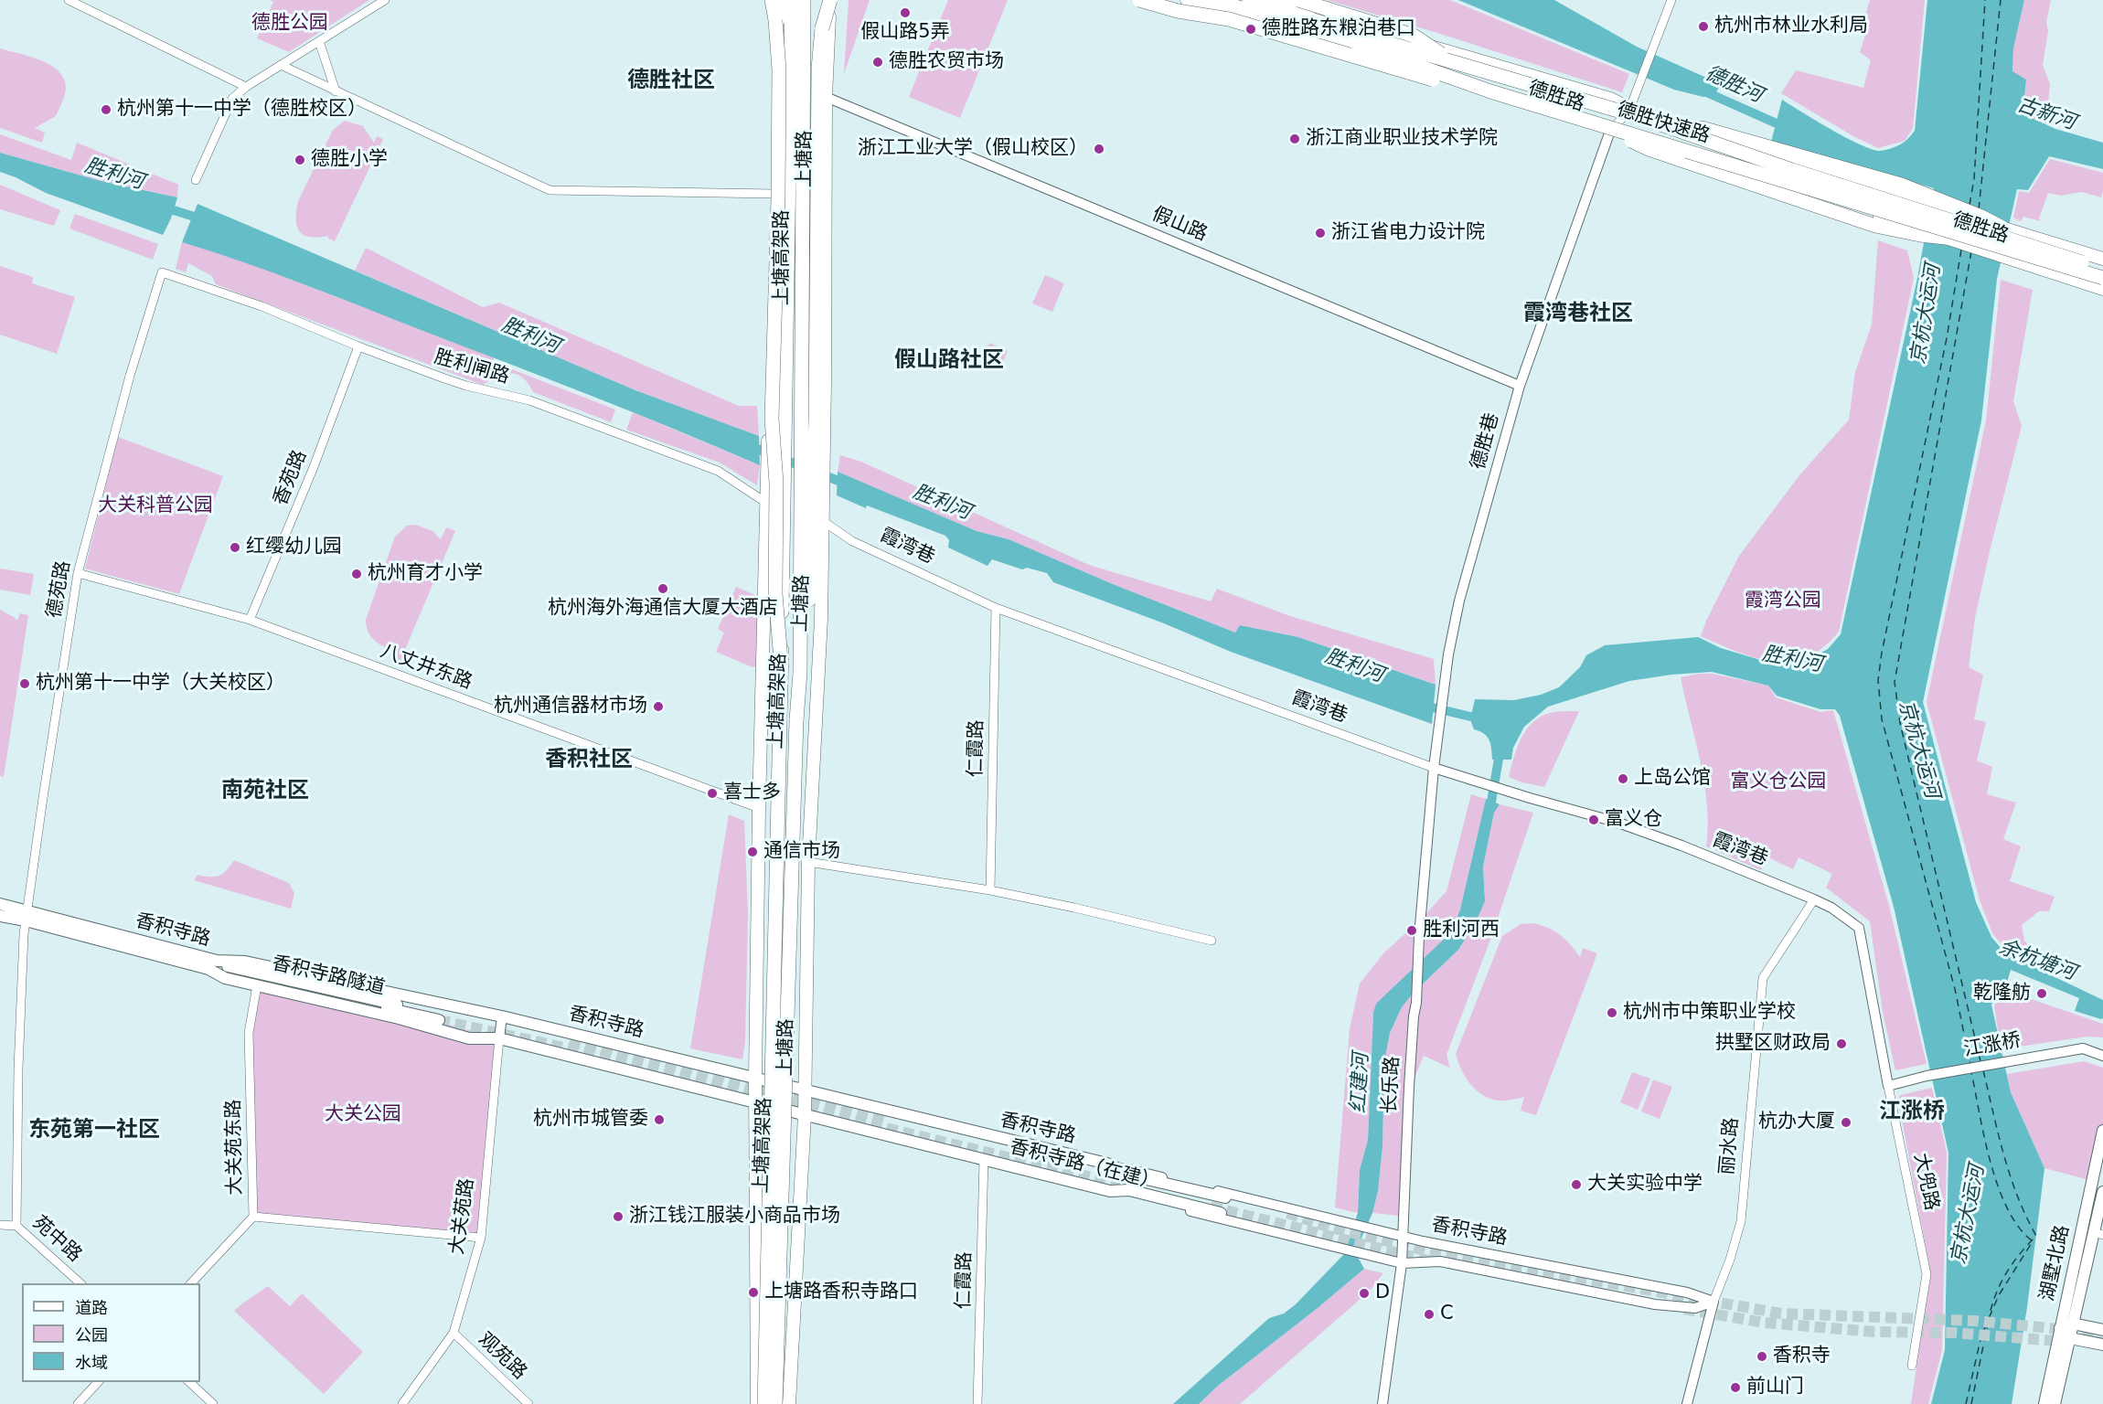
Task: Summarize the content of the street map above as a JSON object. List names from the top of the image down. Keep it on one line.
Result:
{"streets":{"highway":["德胜快速路","上塘高架路"],"main road":["德胜路","上塘路","香积寺路","香积寺路隧道","香积寺路（在建）","湖墅北路"],"street":["假山路","胜利闸路","德胜巷","香苑路","霞湾巷","德苑路","八丈井东路","仁霞路","江涨桥","长乐路","丽水路","大关苑东路","大兜路","大关苑路","苑中路","观苑路"]},"crossings":[["德胜路","德胜快速路"],["德胜路","德胜巷"],["上塘路","假山路"],["上塘路","胜利闸路"],["上塘路","霞湾巷"],["上塘路","八丈井东路"],["上塘路","香积寺路"],["上塘路","香积寺路（在建）"],["假山路","德胜巷"],["胜利闸路","香苑路"],["胜利闸路","德苑路"],["德胜巷","霞湾巷"],["德胜巷","长乐路"],["香苑路","八丈井东路"],["霞湾巷","仁霞路"],["霞湾巷","长乐路"],["霞湾巷","丽水路"],["霞湾巷","大兜路"],["德苑路","八丈井东路"],["德苑路","香积寺路"],["德苑路","苑中路"],["仁霞路","香积寺路（在建）"],["香积寺路","香积寺路隧道"],["香积寺路","长乐路"],["香积寺路","丽水路"],["香积寺路","大关苑东路"],["香积寺路","香积寺路（在建）"],["香积寺路","大关苑路"],["香积寺路","苑中路"],["江涨桥","大兜路"],["丽水路","大兜路"],["大关苑路","观苑路"]],"districts":["德胜社区","霞湾巷社区","假山路社区","香积社区","南苑社区","江涨桥","东苑第一社区"],"water":["德胜河","古新河","胜利河","京杭大运河","余杭塘河","红建河"],"parks":["德胜公园","大关科普公园","霞湾公园","富义仓公园","大关公园"],"places":["假山路5弄","杭州市林业水利局","德胜路东粮泊巷口","德胜农贸市场","杭州第十一中学（德胜校区）","浙江商业职业技术学院","浙江工业大学（假山校区）","德胜小学","浙江省电力设计院","红缨幼儿园","杭州育才小学","杭州海外海通信大厦大酒店","杭州第十一中学（大关校区）","杭州通信器材市场","上岛公馆","喜士多","富义仓","通信市场","胜利河西","乾隆舫","杭州市中策职业学校","拱墅区财政局","杭州市城管委","杭办大厦","大关实验中学","浙江钱江服装小商品市场","上塘路香积寺路口","D","C","香积寺","前山门"],"legend":["道路","公园","水域"]}
